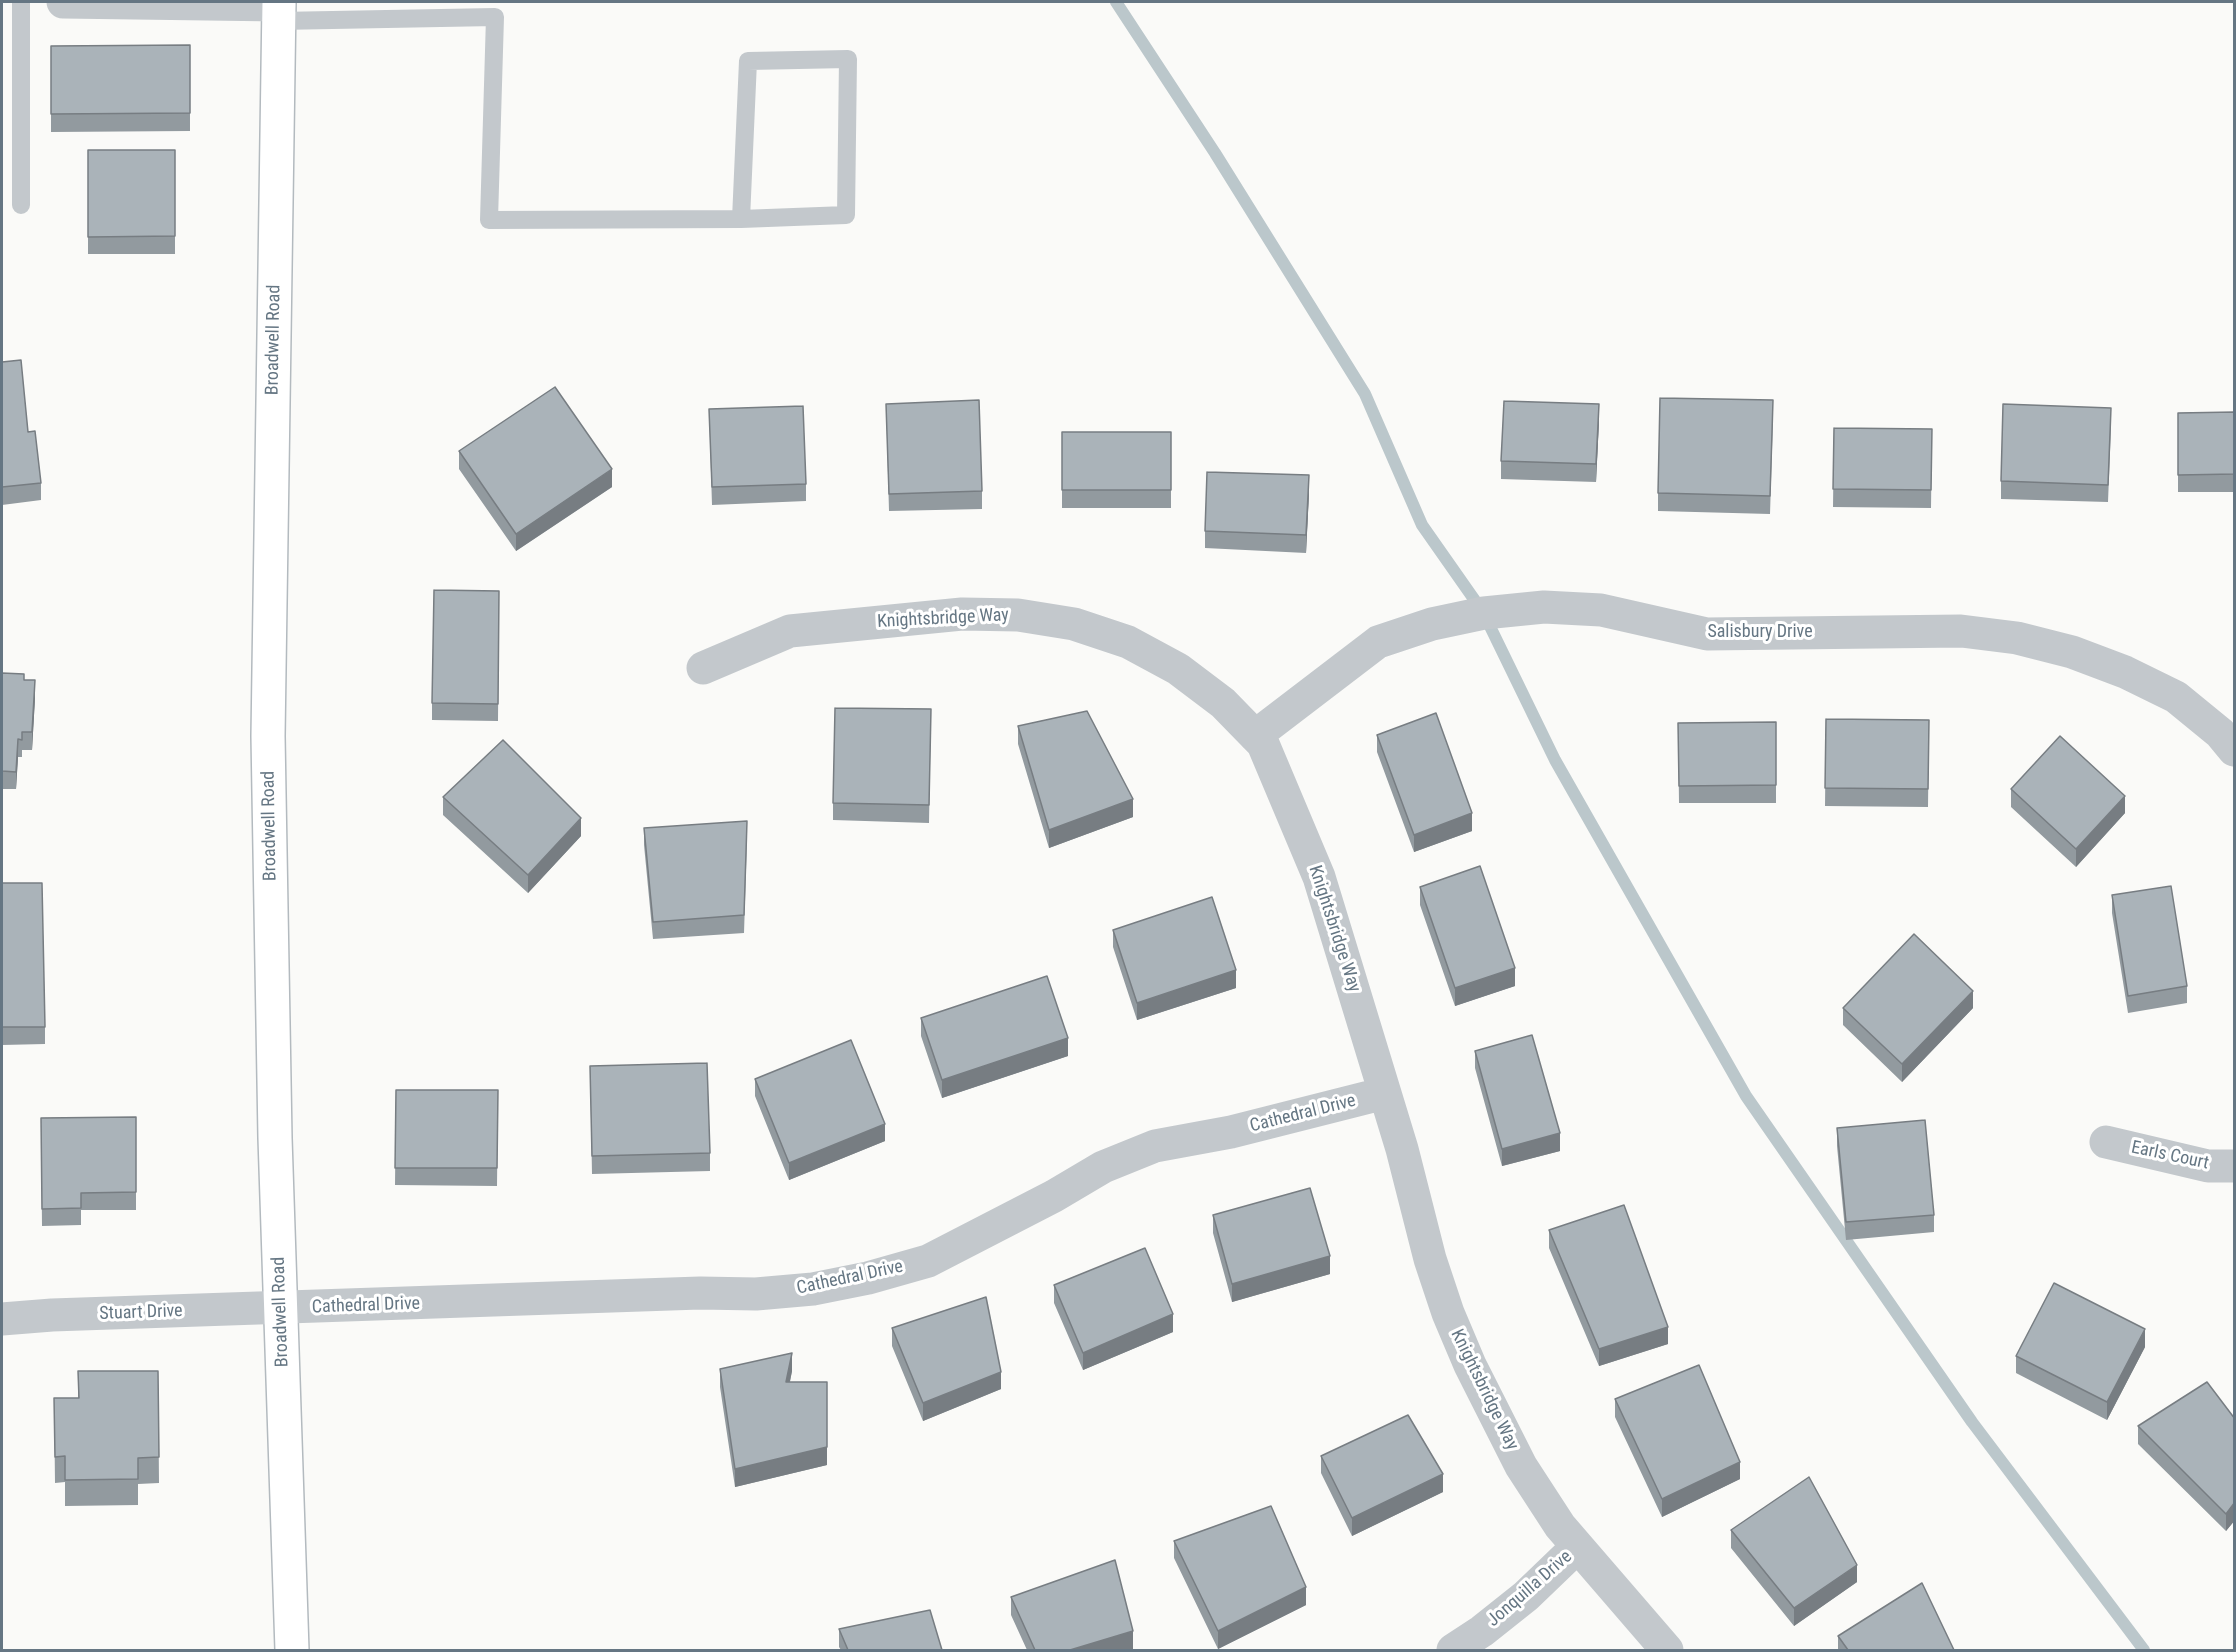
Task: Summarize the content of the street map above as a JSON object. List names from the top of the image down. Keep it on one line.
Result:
{"streets":{"street":["Broadwell Road","Knightsbridge Way","Salisbury Drive","Cathedral Drive","Earls Court","Stuart Drive","Jonquilla Drive"]},"crossings":[["Broadwell Road","Cathedral Drive"],["Broadwell Road","Stuart Drive"],["Knightsbridge Way","Salisbury Drive"],["Knightsbridge Way","Cathedral Drive"],["Knightsbridge Way","Jonquilla Drive"],["Cathedral Drive","Stuart Drive"]]}
